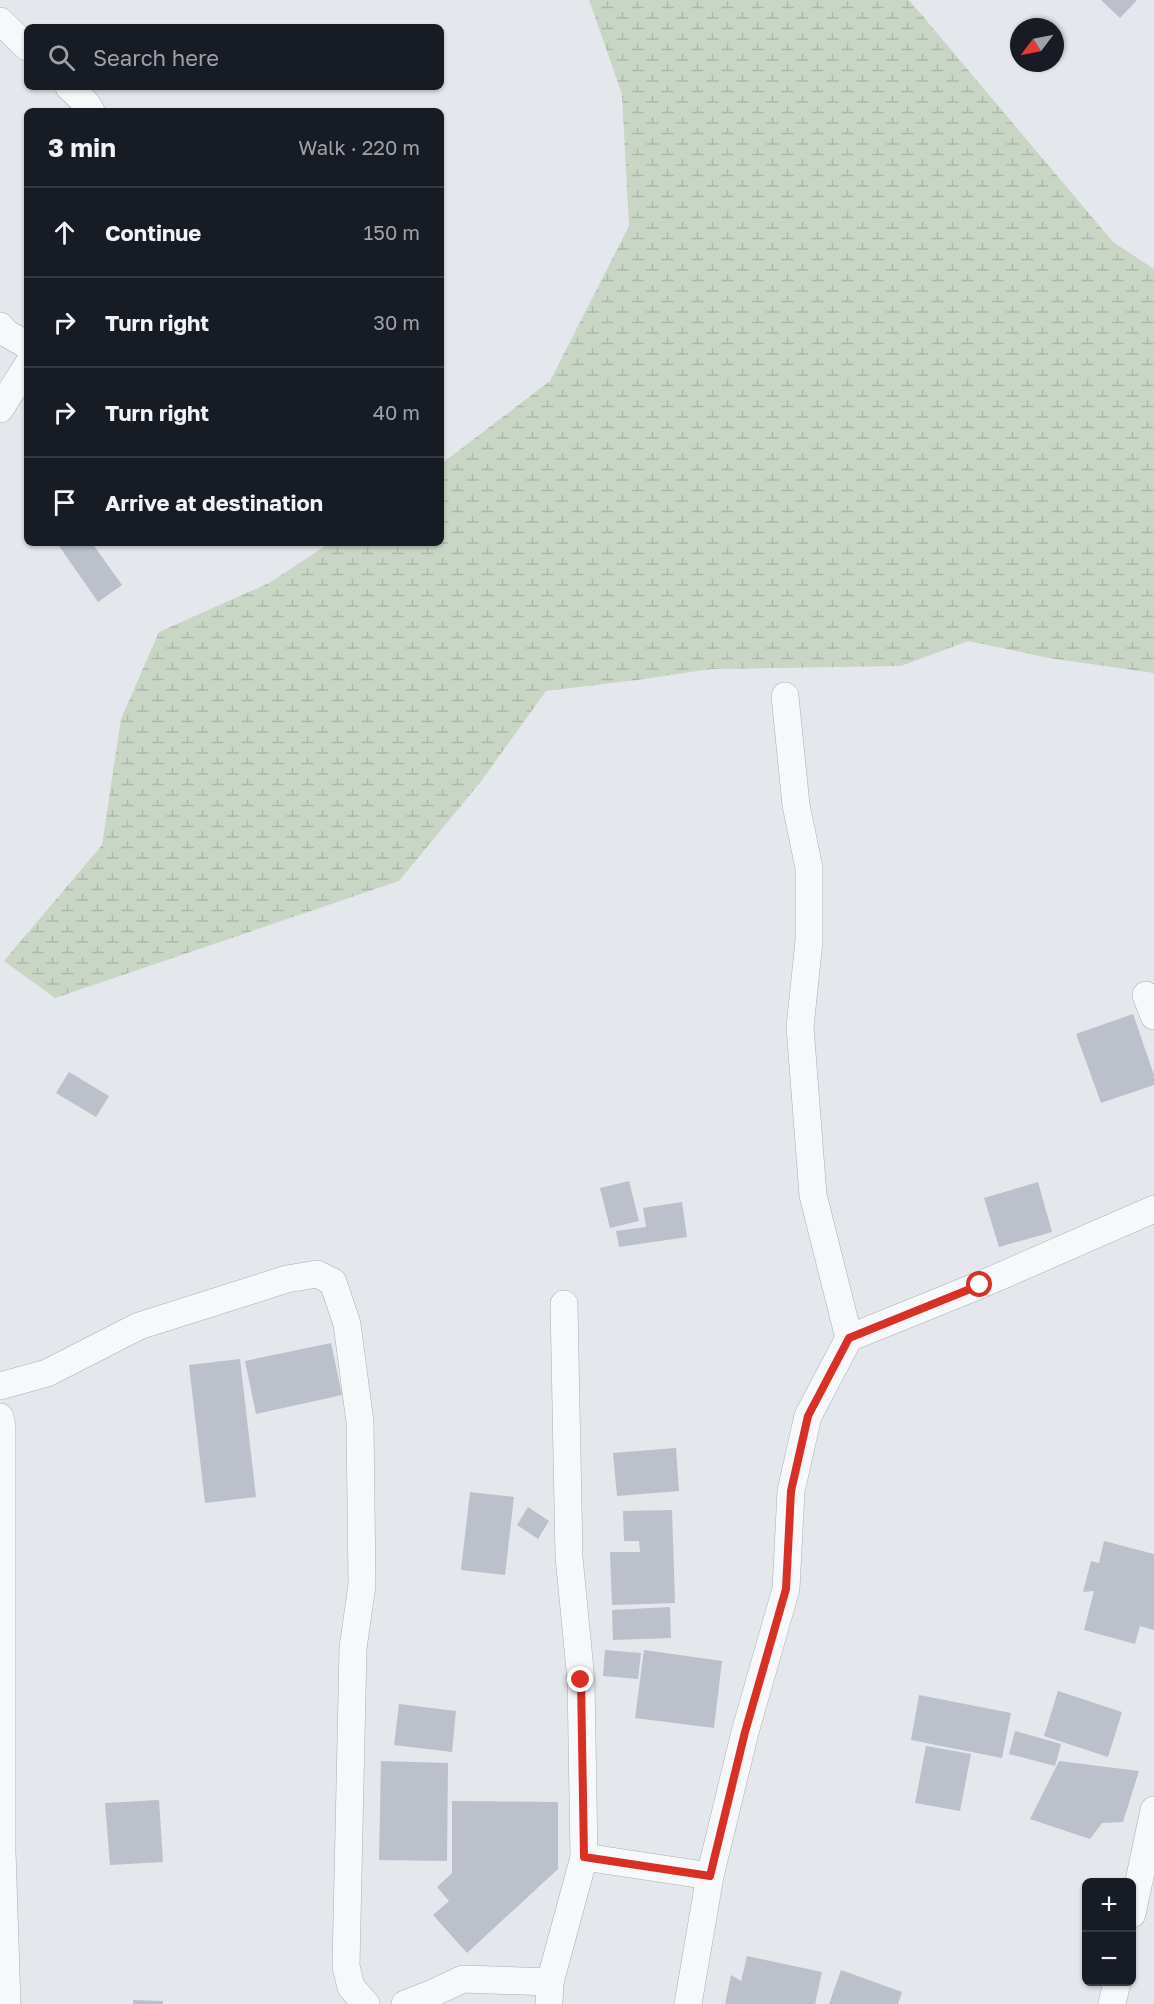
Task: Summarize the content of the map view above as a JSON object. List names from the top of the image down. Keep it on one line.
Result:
{"north":"bottom left","page":{"search":"Search here","heading":["3 min","Walk · 220 m"],"list":[["Continue","150 m"],["Turn right","30 m"],["Turn right","40 m"],"Arrive at destination"],"map_buttons":["+","−"]}}
